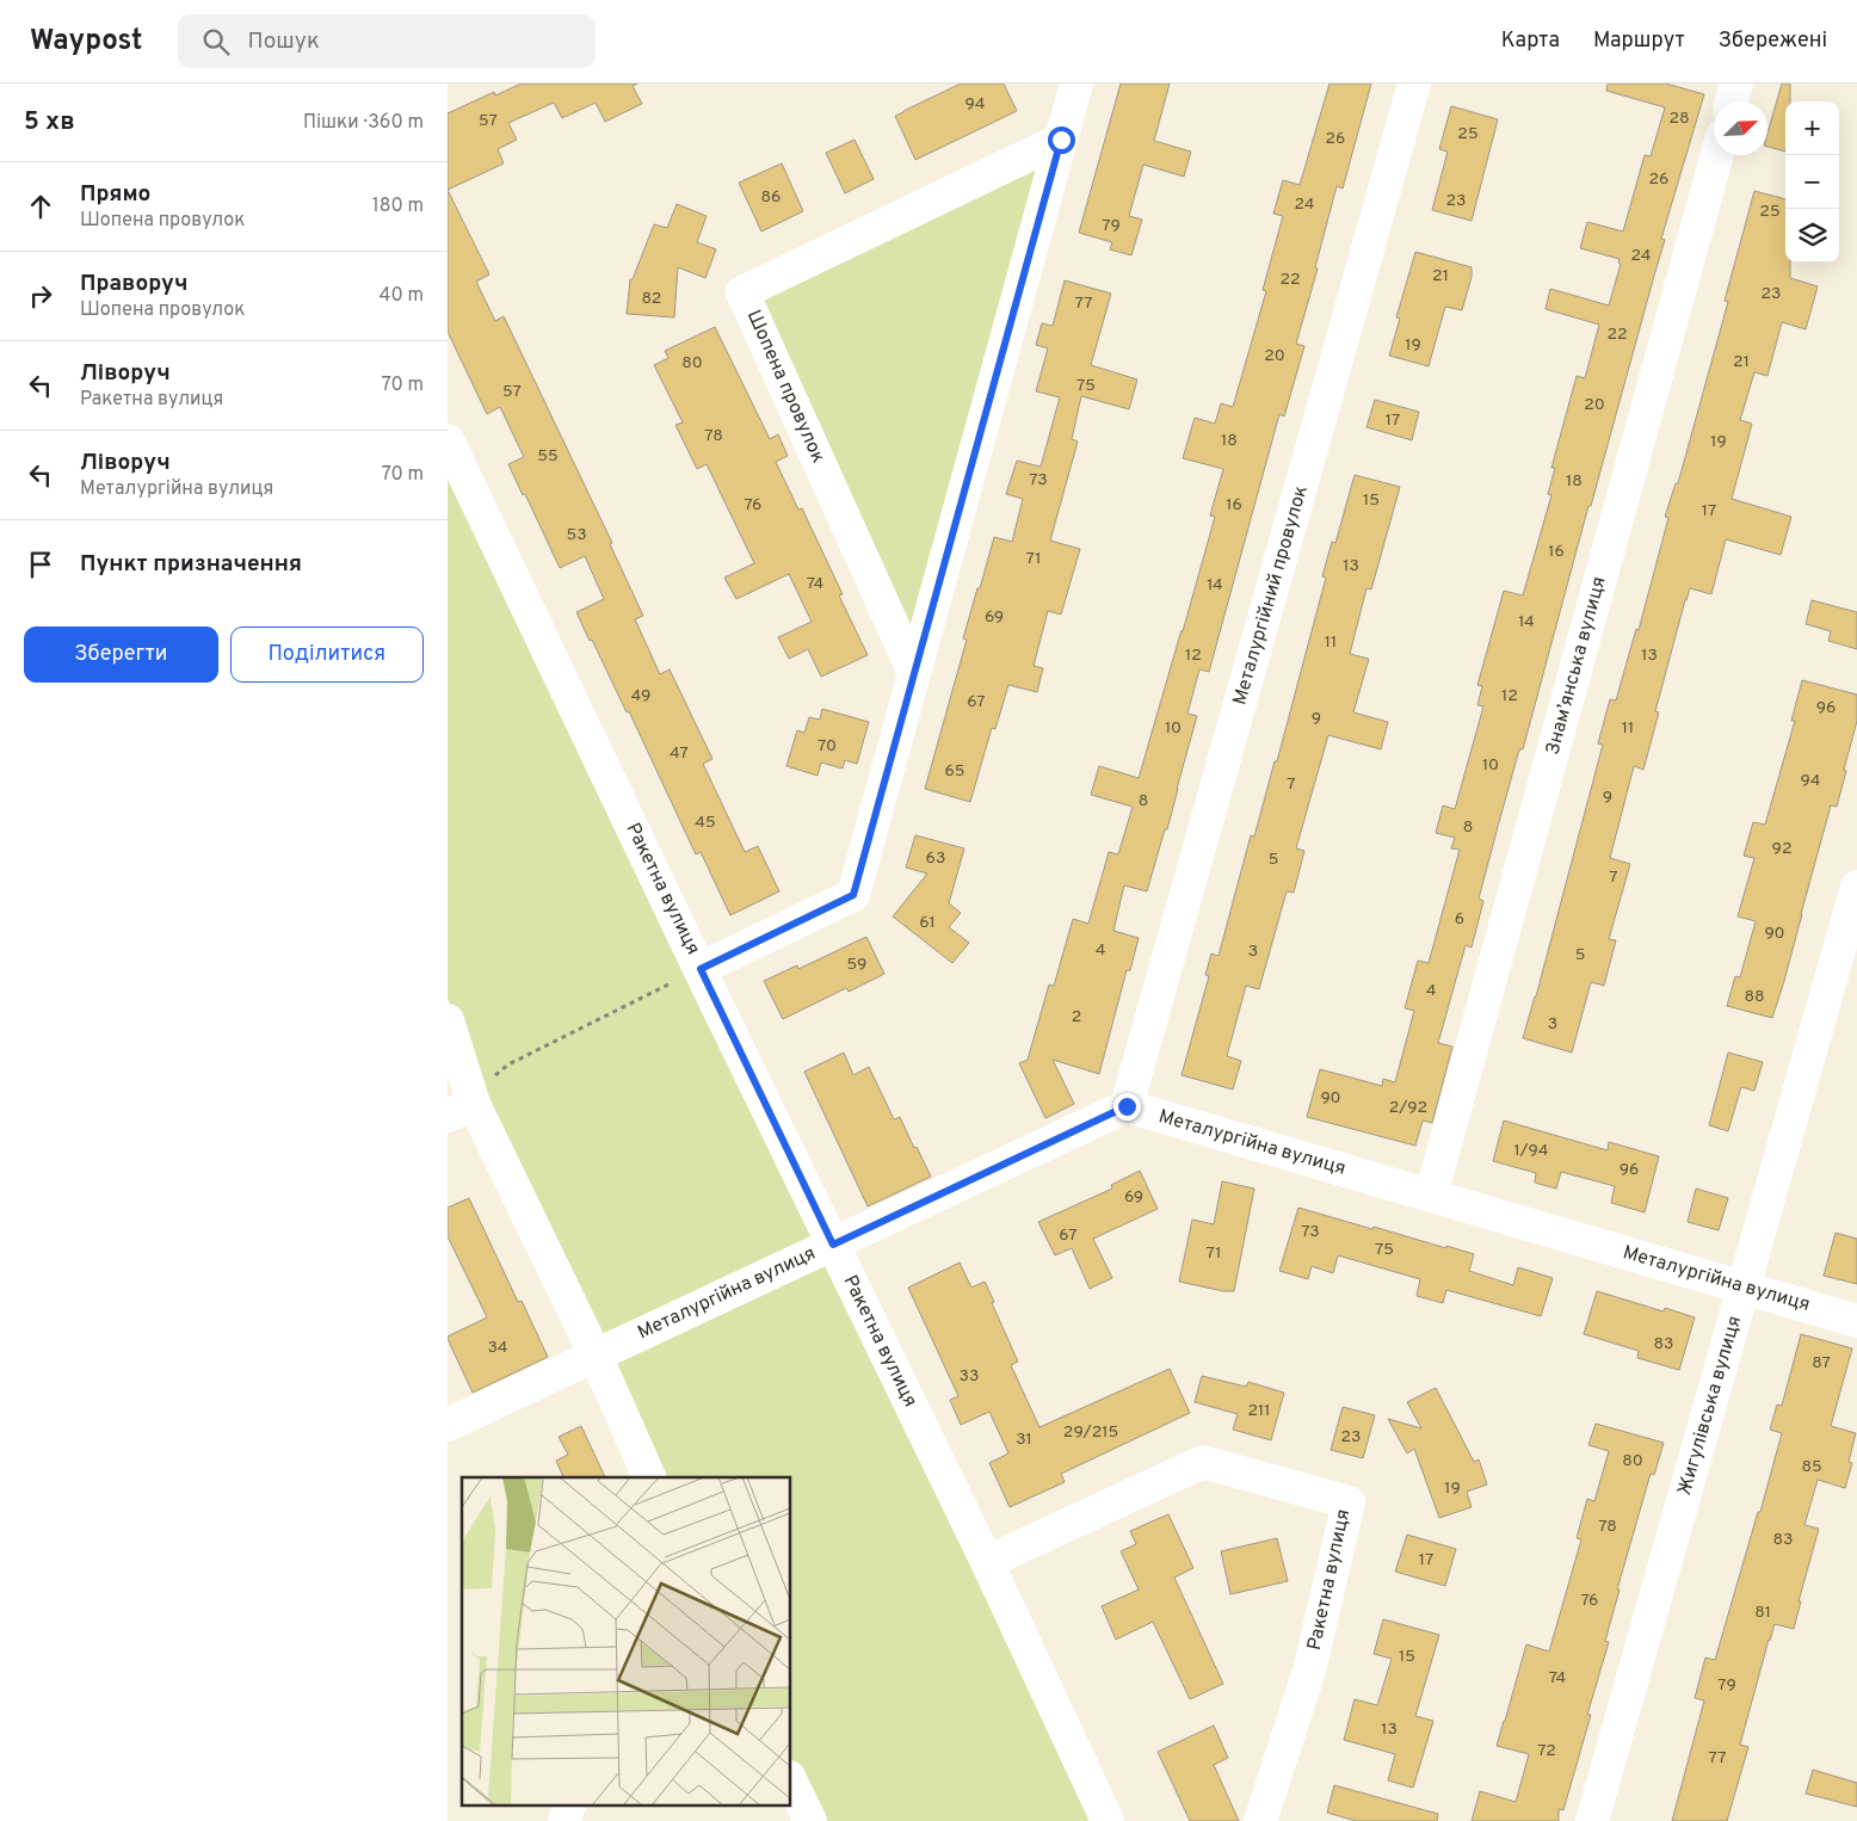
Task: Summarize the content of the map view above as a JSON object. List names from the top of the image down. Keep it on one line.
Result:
{"streets":{"street":["Шопена провулок","Металургійний провулок","Знам’янська вулиця","Ракетна вулиця","Металургійна вулиця","Жигулівська вулиця"]},"crossings":[["Металургійний провулок","Металургійна вулиця"],["Знам’янська вулиця","Металургійна вулиця"],["Ракетна вулиця","Металургійна вулиця"],["Металургійна вулиця","Жигулівська вулиця"]],"house_numbers":["94","28","57","25","26","26","86","23","24","25","79","24","21","22","23","82","77","22","19","20","21","80","75","57","20","17","78","18","19","55","73","18","15","76","16","17","53","16","71","13","74","14","69","14","11","12","13","49","12","67","96","9","10","11","70","47","10","65","94","7","9","8","45","8","92","63","5","7","6","61","90","4","3","5","59","4","88","2","3","90","2/92","1/94","96","69","73","67","75","71","83","34","87","33","211","29/215","23","31","80","85","19","78","83","17","76","81","15","74","79","13","72","77"],"north":"top right","page":{"header":"Waypost","search":"Пошук","nav":["Карта","Маршрут","Збережені"],"heading":["5 хв","Пішки · 360 m"],"map_buttons":["+","−"],"list":[["Прямо","Шопена провулок","180 m"],["Праворуч","Шопена провулок","40 m"],["Ліворуч","Ракетна вулиця","70 m"],["Ліворуч","Металургійна вулиця","70 m"],"Пункт призначення"],"buttons":["Зберегти","Поділитися"]}}
